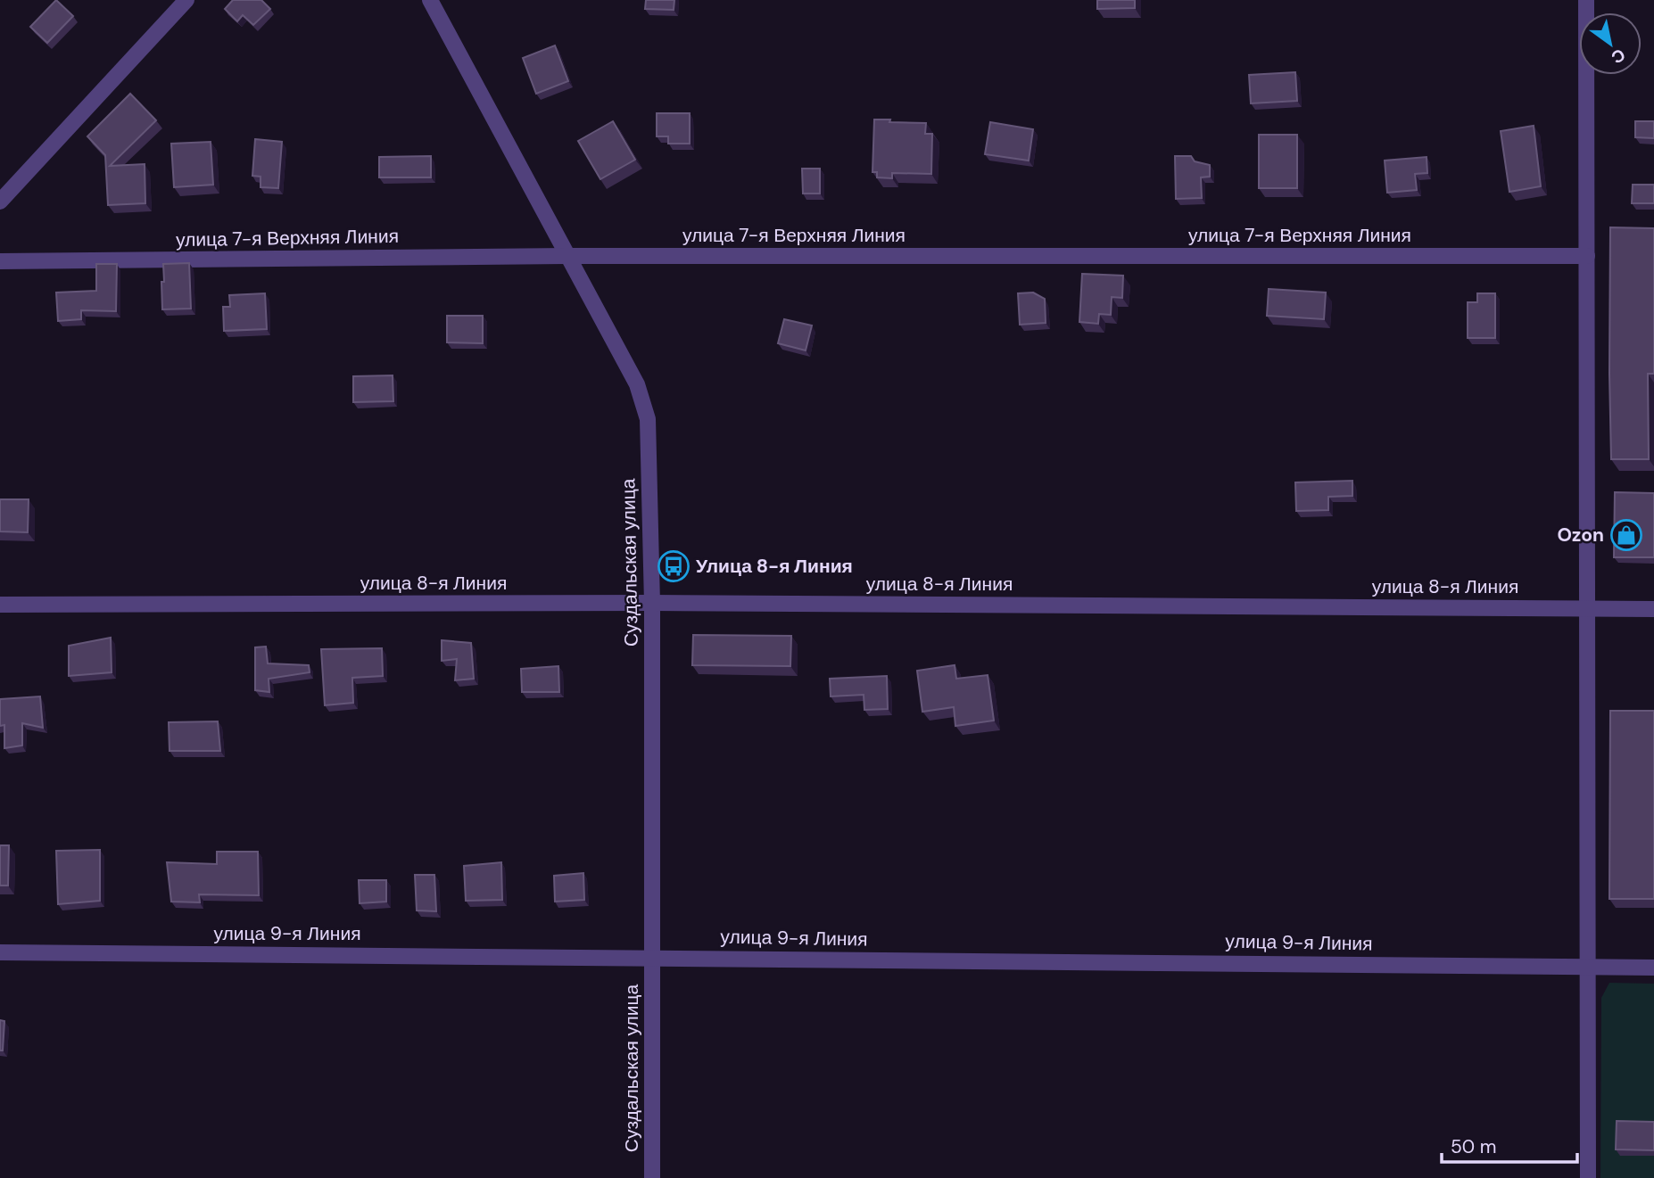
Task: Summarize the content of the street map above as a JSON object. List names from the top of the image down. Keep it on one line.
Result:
{"streets":{"street":["улица 7-я Верхняя Линия","Суздальская улица","улица 8-я Линия","улица 9-я Линия"]},"crossings":[["улица 7-я Верхняя Линия","Суздальская улица"],["Суздальская улица","улица 8-я Линия"],["Суздальская улица","улица 9-я Линия"]],"places":{"shop":["Ozon"],"bus stop":["Улица 8-я Линия"]},"scale_bar":"50 m","north":"bottom right"}
